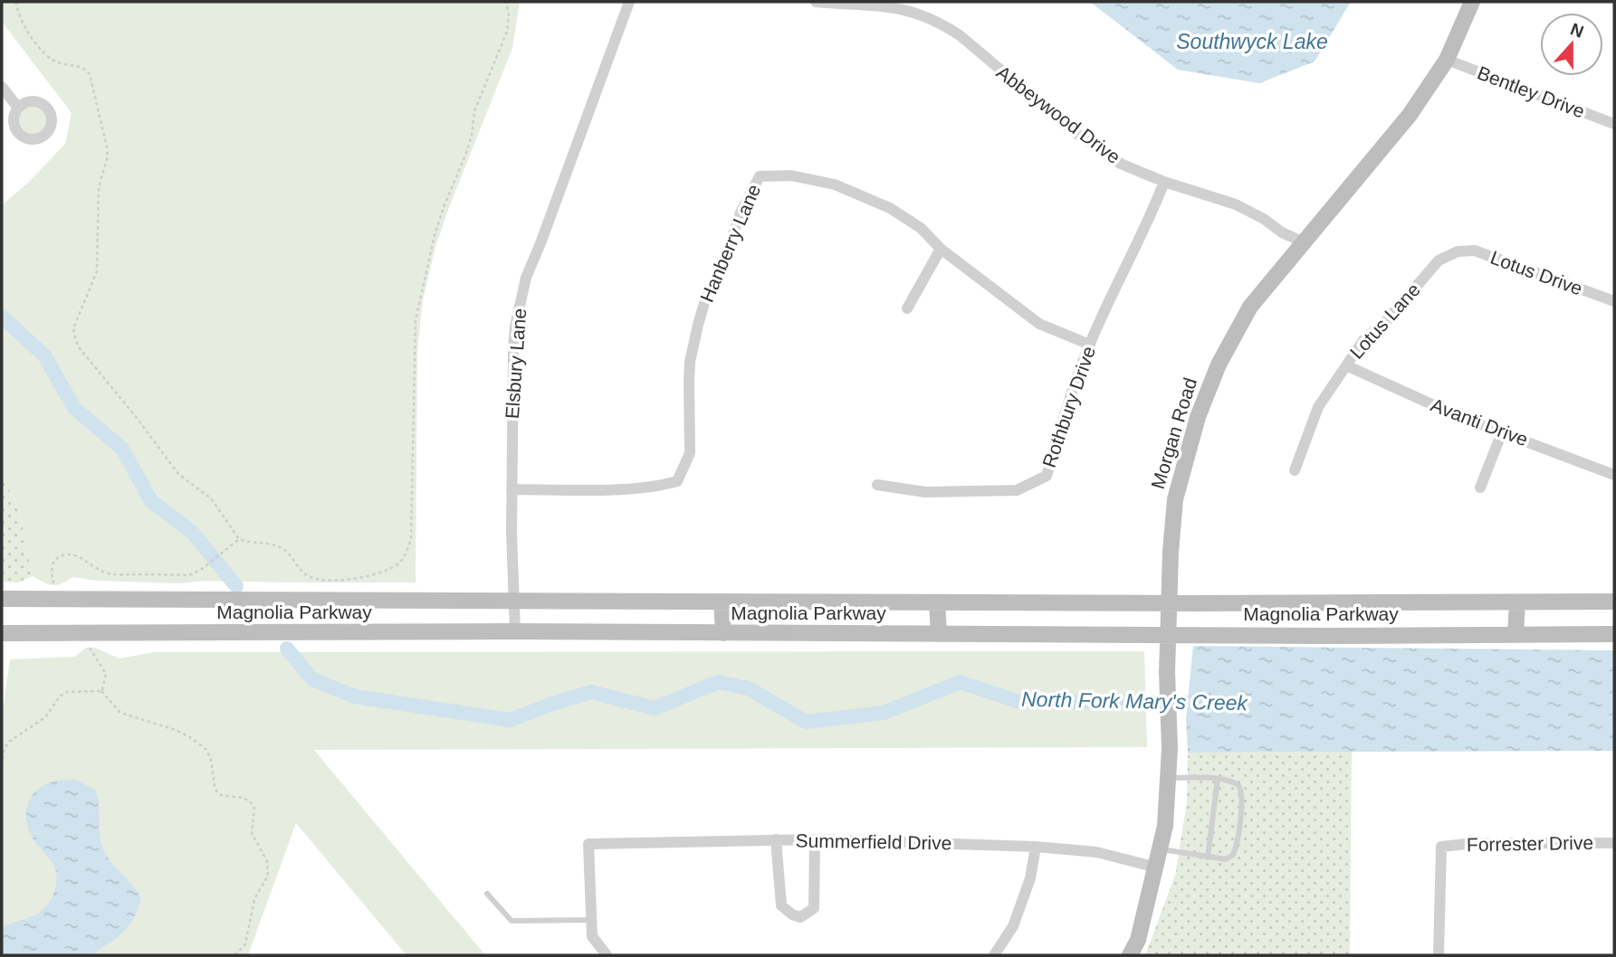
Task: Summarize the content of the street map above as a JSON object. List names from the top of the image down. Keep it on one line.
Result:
{"streets":{"main road":["Morgan Road","Magnolia Parkway"],"street":["Bentley Drive","Abbeywood Drive","Hanberry Lane","Lotus Drive","Lotus Lane","Elsbury Lane","Rothbury Drive","Avanti Drive","Summerfield Drive","Forrester Drive"]},"crossings":[["Bentley Drive","Morgan Road"],["Abbeywood Drive","Rothbury Drive"],["Abbeywood Drive","Morgan Road"],["Hanberry Lane","Elsbury Lane"],["Hanberry Lane","Rothbury Drive"],["Lotus Drive","Lotus Lane"],["Lotus Lane","Avanti Drive"],["Elsbury Lane","Magnolia Parkway"],["Morgan Road","Magnolia Parkway"],["Morgan Road","Summerfield Drive"]],"water":["Southwyck Lake","North Fork Mary's Creek"],"north":"top"}
